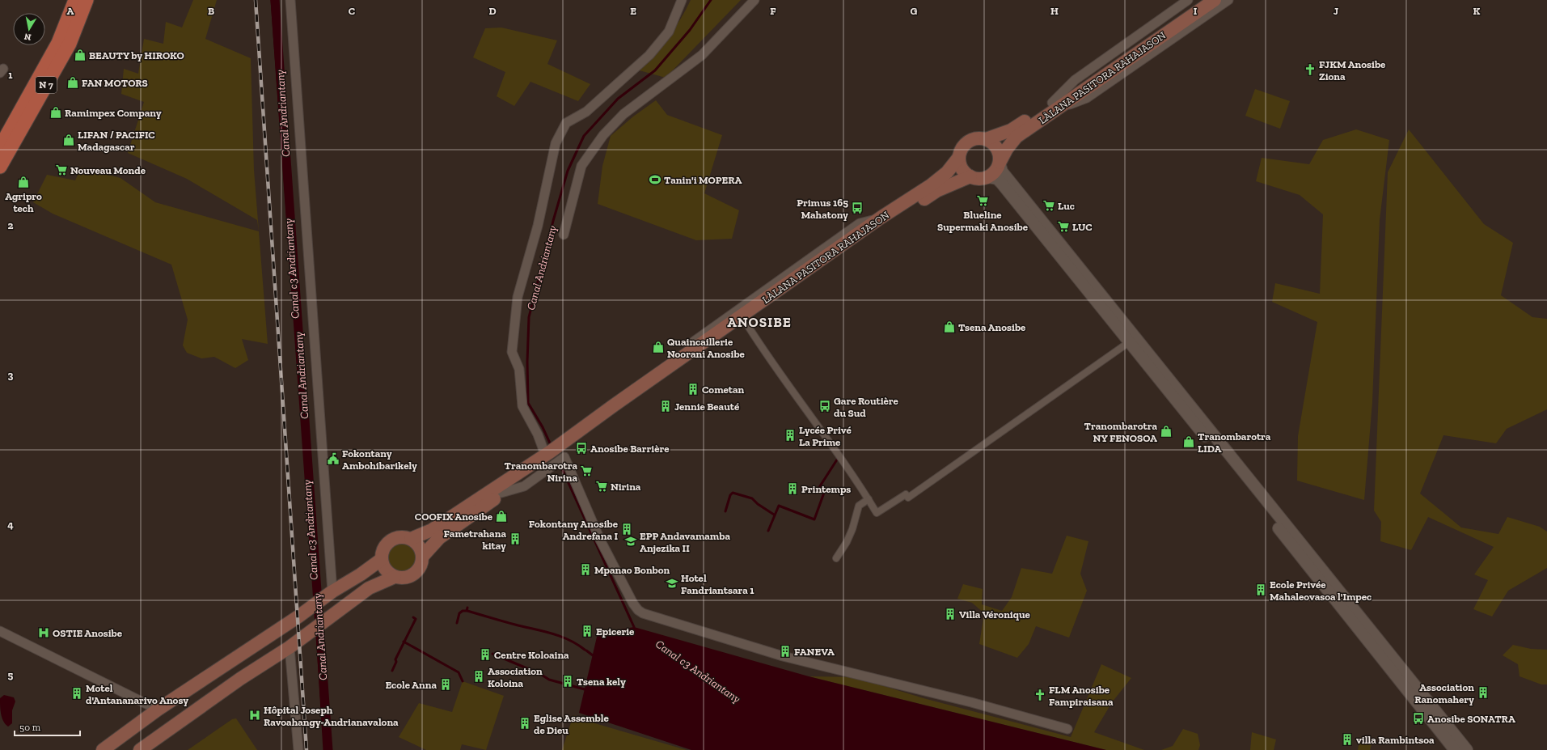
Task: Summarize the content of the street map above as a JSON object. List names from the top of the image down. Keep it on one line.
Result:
{"streets":{"main road":["LÀLANA PASITORA RAHAJASON","N 7"]},"districts":["ANOSIBE"],"water":["Canal Andriantany","Canal c3 Andriantany"],"places":{"shop":["BEAUTY by HIROKO","FAN MOTORS","Ramimpex Company","LIFAN / PACIFIC Madagascar","Agripro tech","Tsena Anosibe","Quaincaillerie Noorani Anosibe","Tranombarotra NY FENOSOA","Tranombarotra LIDA","COOFIX Anosibe"],"church":["FJKM Anosibe Ziona","FLM Anosibe Fampiraisana"],"supermarket":["Nouveau Monde","Blueline Supermaki Anosibe","Luc","LUC","Tranombarotra Nirina","Nirina"],"sports":["Tanin'i MOPERA"],"bus stop":["Primus 165 Mahatony","Gare Routière du Sud","Anosibe Barrière","Anosibe SONATRA"],"building":["Cometan","Jennie Beauté","Lycée Privé La Prime","Printemps","Fokontany Anosibe Andrefana I","Fametrahana kitay","Mpanao Bonbon","Ecole Privée Mahaleovasoa l'Impec","Villa Véronique","Epicerie","FANEVA","Centre Koloaina","Association Koloina","Tsena kely","Ecole Anna","Association Ranomahery","Motel d'Antananarivo Anosy","Eglise Assemble de Dieu","villa Rambintsoa"],"public building":["Fokontany Ambohibarikely"],"school or university":["EPP Andavamamba Anjezika II","Hotel Fandriantsara 1"],"hospital":["OSTIE Anosibe","Hôpital Joseph Ravoahangy-Andrianavalona"]},"scale_bar":"50 m","north":"bottom","grid":{"columns":["A","B","C","D","E","F","G","H","I","J","K"],"rows":["1","2","3","4","5"]}}
